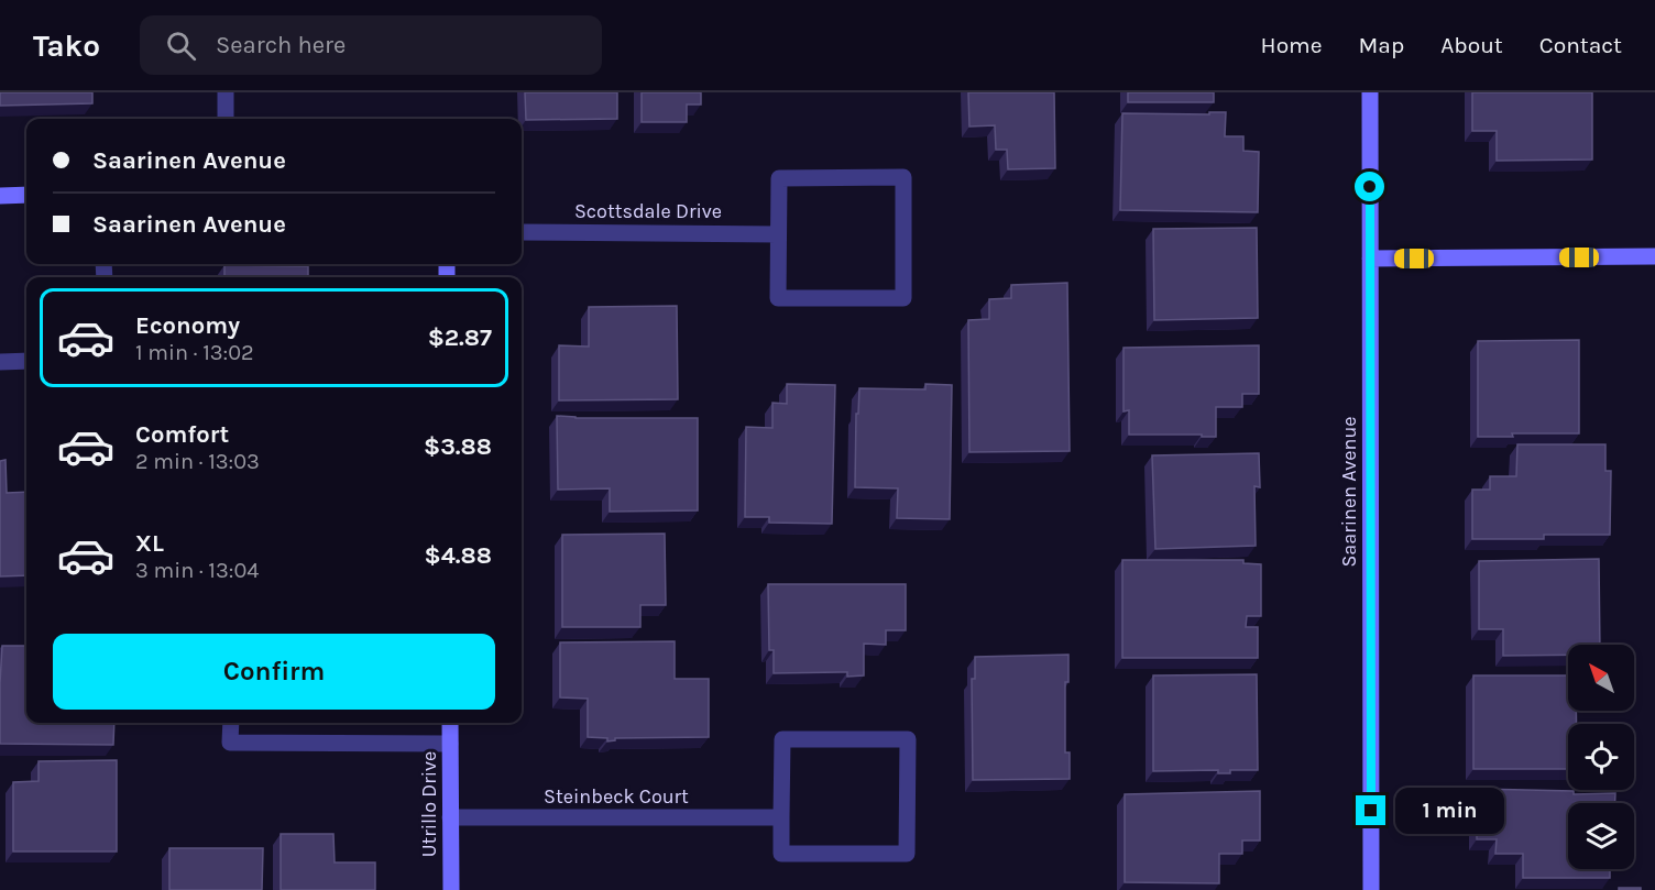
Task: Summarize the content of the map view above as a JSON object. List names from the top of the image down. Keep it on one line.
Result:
{"streets":{"street":["Scottsdale Drive","Saarinen Avenue","Steinbeck Court","Utrillo Drive"]},"crossings":[["Steinbeck Court","Utrillo Drive"]],"north":"top left","page":{"header":"Tako","search":"Search here","nav":["Home","Map","About","Contact"],"banner":["Saarinen Avenue","Saarinen Avenue"],"list":[{"name":"Economy","note":"1 min · 13:02","value":"$2.87"},{"name":"Comfort","note":"2 min · 13:03","value":"$3.88"},{"name":"XL","note":"3 min · 13:04","value":"$4.88"}],"buttons":"Confirm","bubble":"1 min"}}
